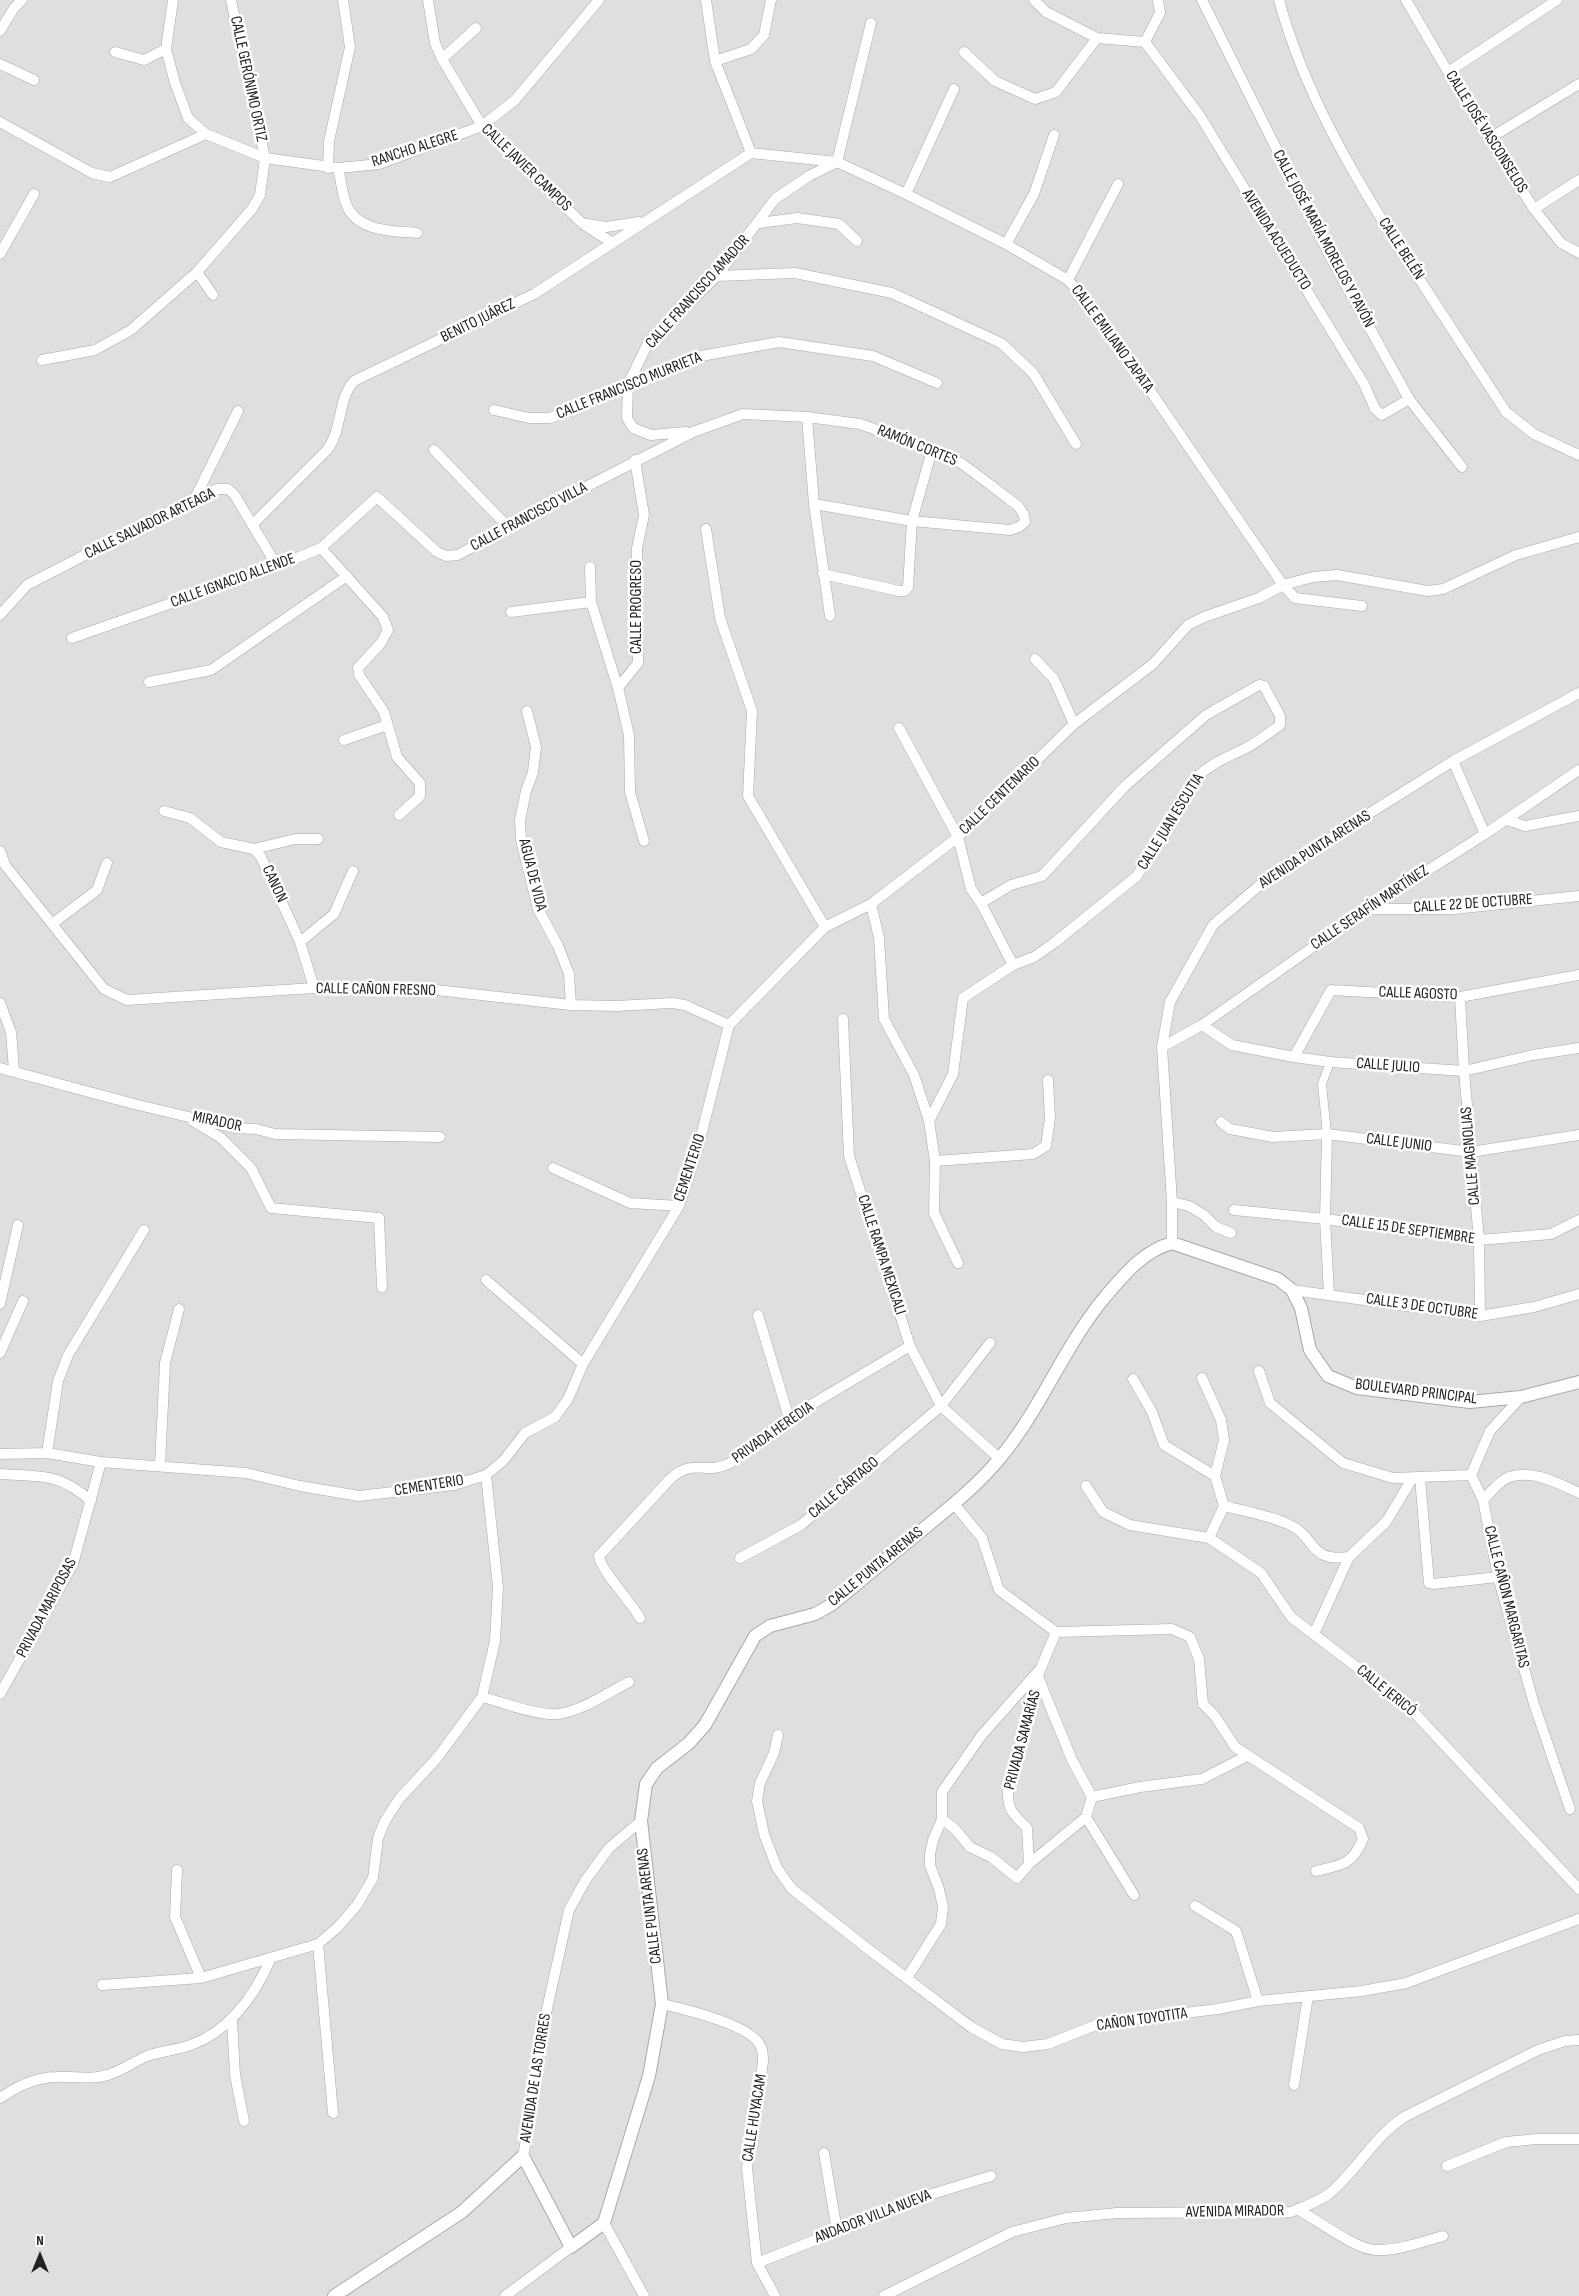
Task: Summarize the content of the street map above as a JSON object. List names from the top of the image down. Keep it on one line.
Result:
{"streets":{"street":["CALLE GERÓNIMO ORTIZ","CALLE JOSÉ VASCONSELOS","RANCHO ALEGRE","CALLE JAVIER CAMPOS","CALLE JOSÉ MARÍA MORELOS Y PAVÓN","AVENIDA ACUEDUCTO","CALLE BELÉN","CALLE FRANCISCO AMADOR","BENITO JUÁREZ","CALLE EMILIANO ZAPATA","CALLE FRANCISCO MURRIETA","RAMÓN CORTES","CALLE FRANCISCO VILLA","CALLE SALVADOR ARTEAGA","CALLE IGNACIO ALLENDE","CALLE PROGRESO","CALLE CENTENARIO","CALLE JUAN ESCUTIA","AVENIDA PUNTA ARENAS","AGUA DE VIDA","CANON","CALLE 22 DE OCTUBRE","CALLE SERAFÍN MARTÍNEZ","CALLE CAÑON FRESNO","CALLE AGOSTO","CALLE JULIO","MIRADOR","CALLE JUNIO","CALLE MAGNOLIAS","CEMENTERIO","CALLE 15 DE SEPTIEMBRE","CALLE RAMPA MEXICALI","CALLE 3 DE OCTUBRE","BOULEVARD PRINCIPAL","PRIVADA HEREDIA","CALLE CÁRTAGO","CALLE PUNTA ARENAS","CALLE CAÑON MARGARITAS","PRIVADA MARIPOSAS","CALLE JERICÓ","PRIVADA SAMARÍAS","CAÑON TOYOTITA","AVENIDA DE LAS TORRES","CALLE HUYACAM","AVENIDA MIRADOR","ANDADOR VILLA NUEVA"]},"crossings":[["CALLE GERÓNIMO ORTIZ","RANCHO ALEGRE"],["RANCHO ALEGRE","CALLE JAVIER CAMPOS"],["CALLE JAVIER CAMPOS","BENITO JUÁREZ"],["CALLE JOSÉ MARÍA MORELOS Y PAVÓN","AVENIDA ACUEDUCTO"],["CALLE FRANCISCO AMADOR","CALLE EMILIANO ZAPATA"],["CALLE FRANCISCO AMADOR","CALLE FRANCISCO MURRIETA"],["CALLE FRANCISCO AMADOR","RAMÓN CORTES"],["CALLE FRANCISCO AMADOR","CALLE FRANCISCO VILLA"],["BENITO JUÁREZ","CALLE EMILIANO ZAPATA"],["BENITO JUÁREZ","CALLE SALVADOR ARTEAGA"],["CALLE EMILIANO ZAPATA","CALLE CENTENARIO"],["RAMÓN CORTES","CALLE FRANCISCO VILLA"],["CALLE FRANCISCO VILLA","CALLE IGNACIO ALLENDE"],["CALLE FRANCISCO VILLA","CALLE PROGRESO"],["CALLE SALVADOR ARTEAGA","CALLE IGNACIO ALLENDE"],["CALLE CENTENARIO","CALLE CAÑON FRESNO"],["CALLE CENTENARIO","CEMENTERIO"],["AVENIDA PUNTA ARENAS","CALLE SERAFÍN MARTÍNEZ"],["AVENIDA PUNTA ARENAS","CALLE PUNTA ARENAS"],["AGUA DE VIDA","CALLE CAÑON FRESNO"],["CANON","CALLE CAÑON FRESNO"],["CALLE 22 DE OCTUBRE","CALLE SERAFÍN MARTÍNEZ"],["CALLE SERAFÍN MARTÍNEZ","CALLE JULIO"],["CALLE CAÑON FRESNO","CEMENTERIO"],["CALLE AGOSTO","CALLE JULIO"],["CALLE AGOSTO","CALLE MAGNOLIAS"],["CALLE JULIO","CALLE MAGNOLIAS"],["CALLE JUNIO","CALLE MAGNOLIAS"],["CALLE MAGNOLIAS","CALLE 15 DE SEPTIEMBRE"],["CALLE MAGNOLIAS","CALLE 3 DE OCTUBRE"],["CEMENTERIO","PRIVADA MARIPOSAS"],["CALLE RAMPA MEXICALI","PRIVADA HEREDIA"],["CALLE RAMPA MEXICALI","CALLE CÁRTAGO"],["CALLE RAMPA MEXICALI","CALLE PUNTA ARENAS"],["CALLE 3 DE OCTUBRE","BOULEVARD PRINCIPAL"],["CALLE PUNTA ARENAS","AVENIDA DE LAS TORRES"],["CALLE PUNTA ARENAS","CALLE HUYACAM"],["CALLE HUYACAM","ANDADOR VILLA NUEVA"]],"north":"top"}
